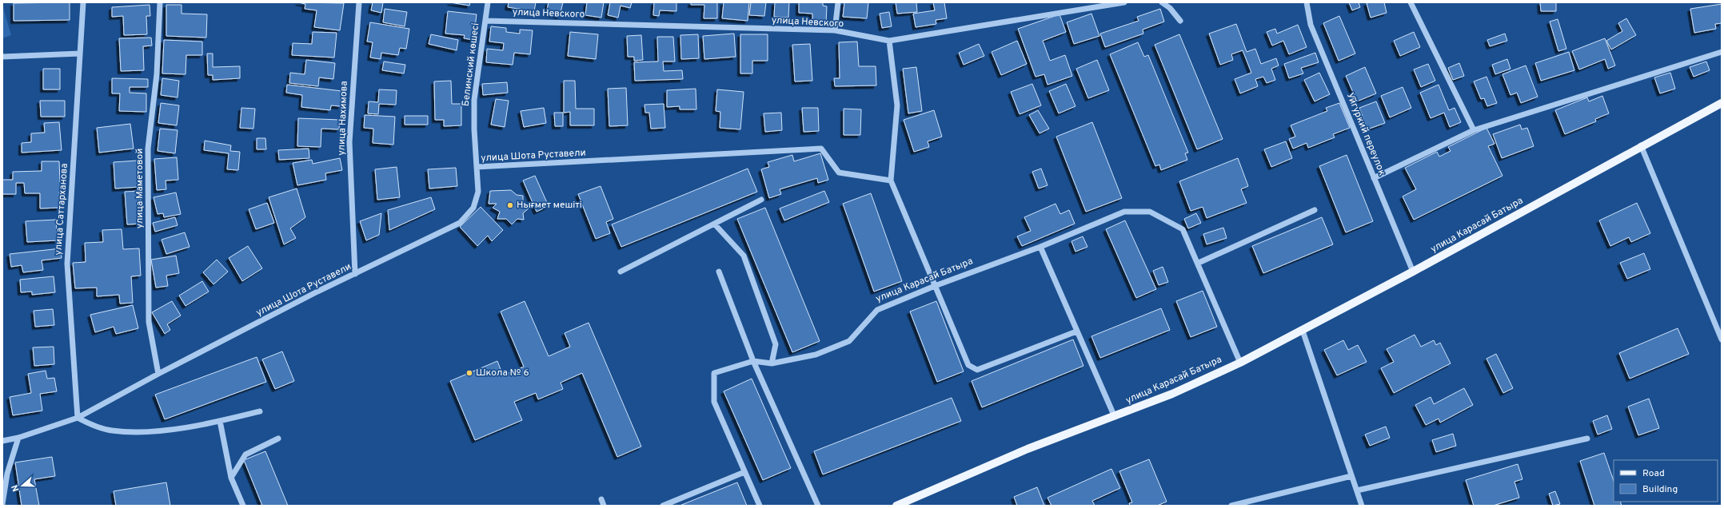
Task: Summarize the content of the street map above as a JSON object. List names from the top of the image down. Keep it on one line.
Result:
{"streets":{"main road":["улица Карасай Батыра"],"street":["улица Невского","Белинский көшесi","улица Нахимова","Уйгуркий переулок","улица Шота Руставели","улица Маметовой","улица Саттарханова"]},"crossings":[["улица Невского","Белинский көшесi"],["Белинский көшесi","улица Шота Руставели"],["улица Нахимова","улица Шота Руставели"],["Уйгуркий переулок","улица Карасай Батыра"],["улица Шота Руставели","улица Маметовой"],["улица Шота Руставели","улица Саттарханова"]],"places":["Нығмет мешіті","Школа № 6"],"legend":["Road","Building"],"north":"left"}
